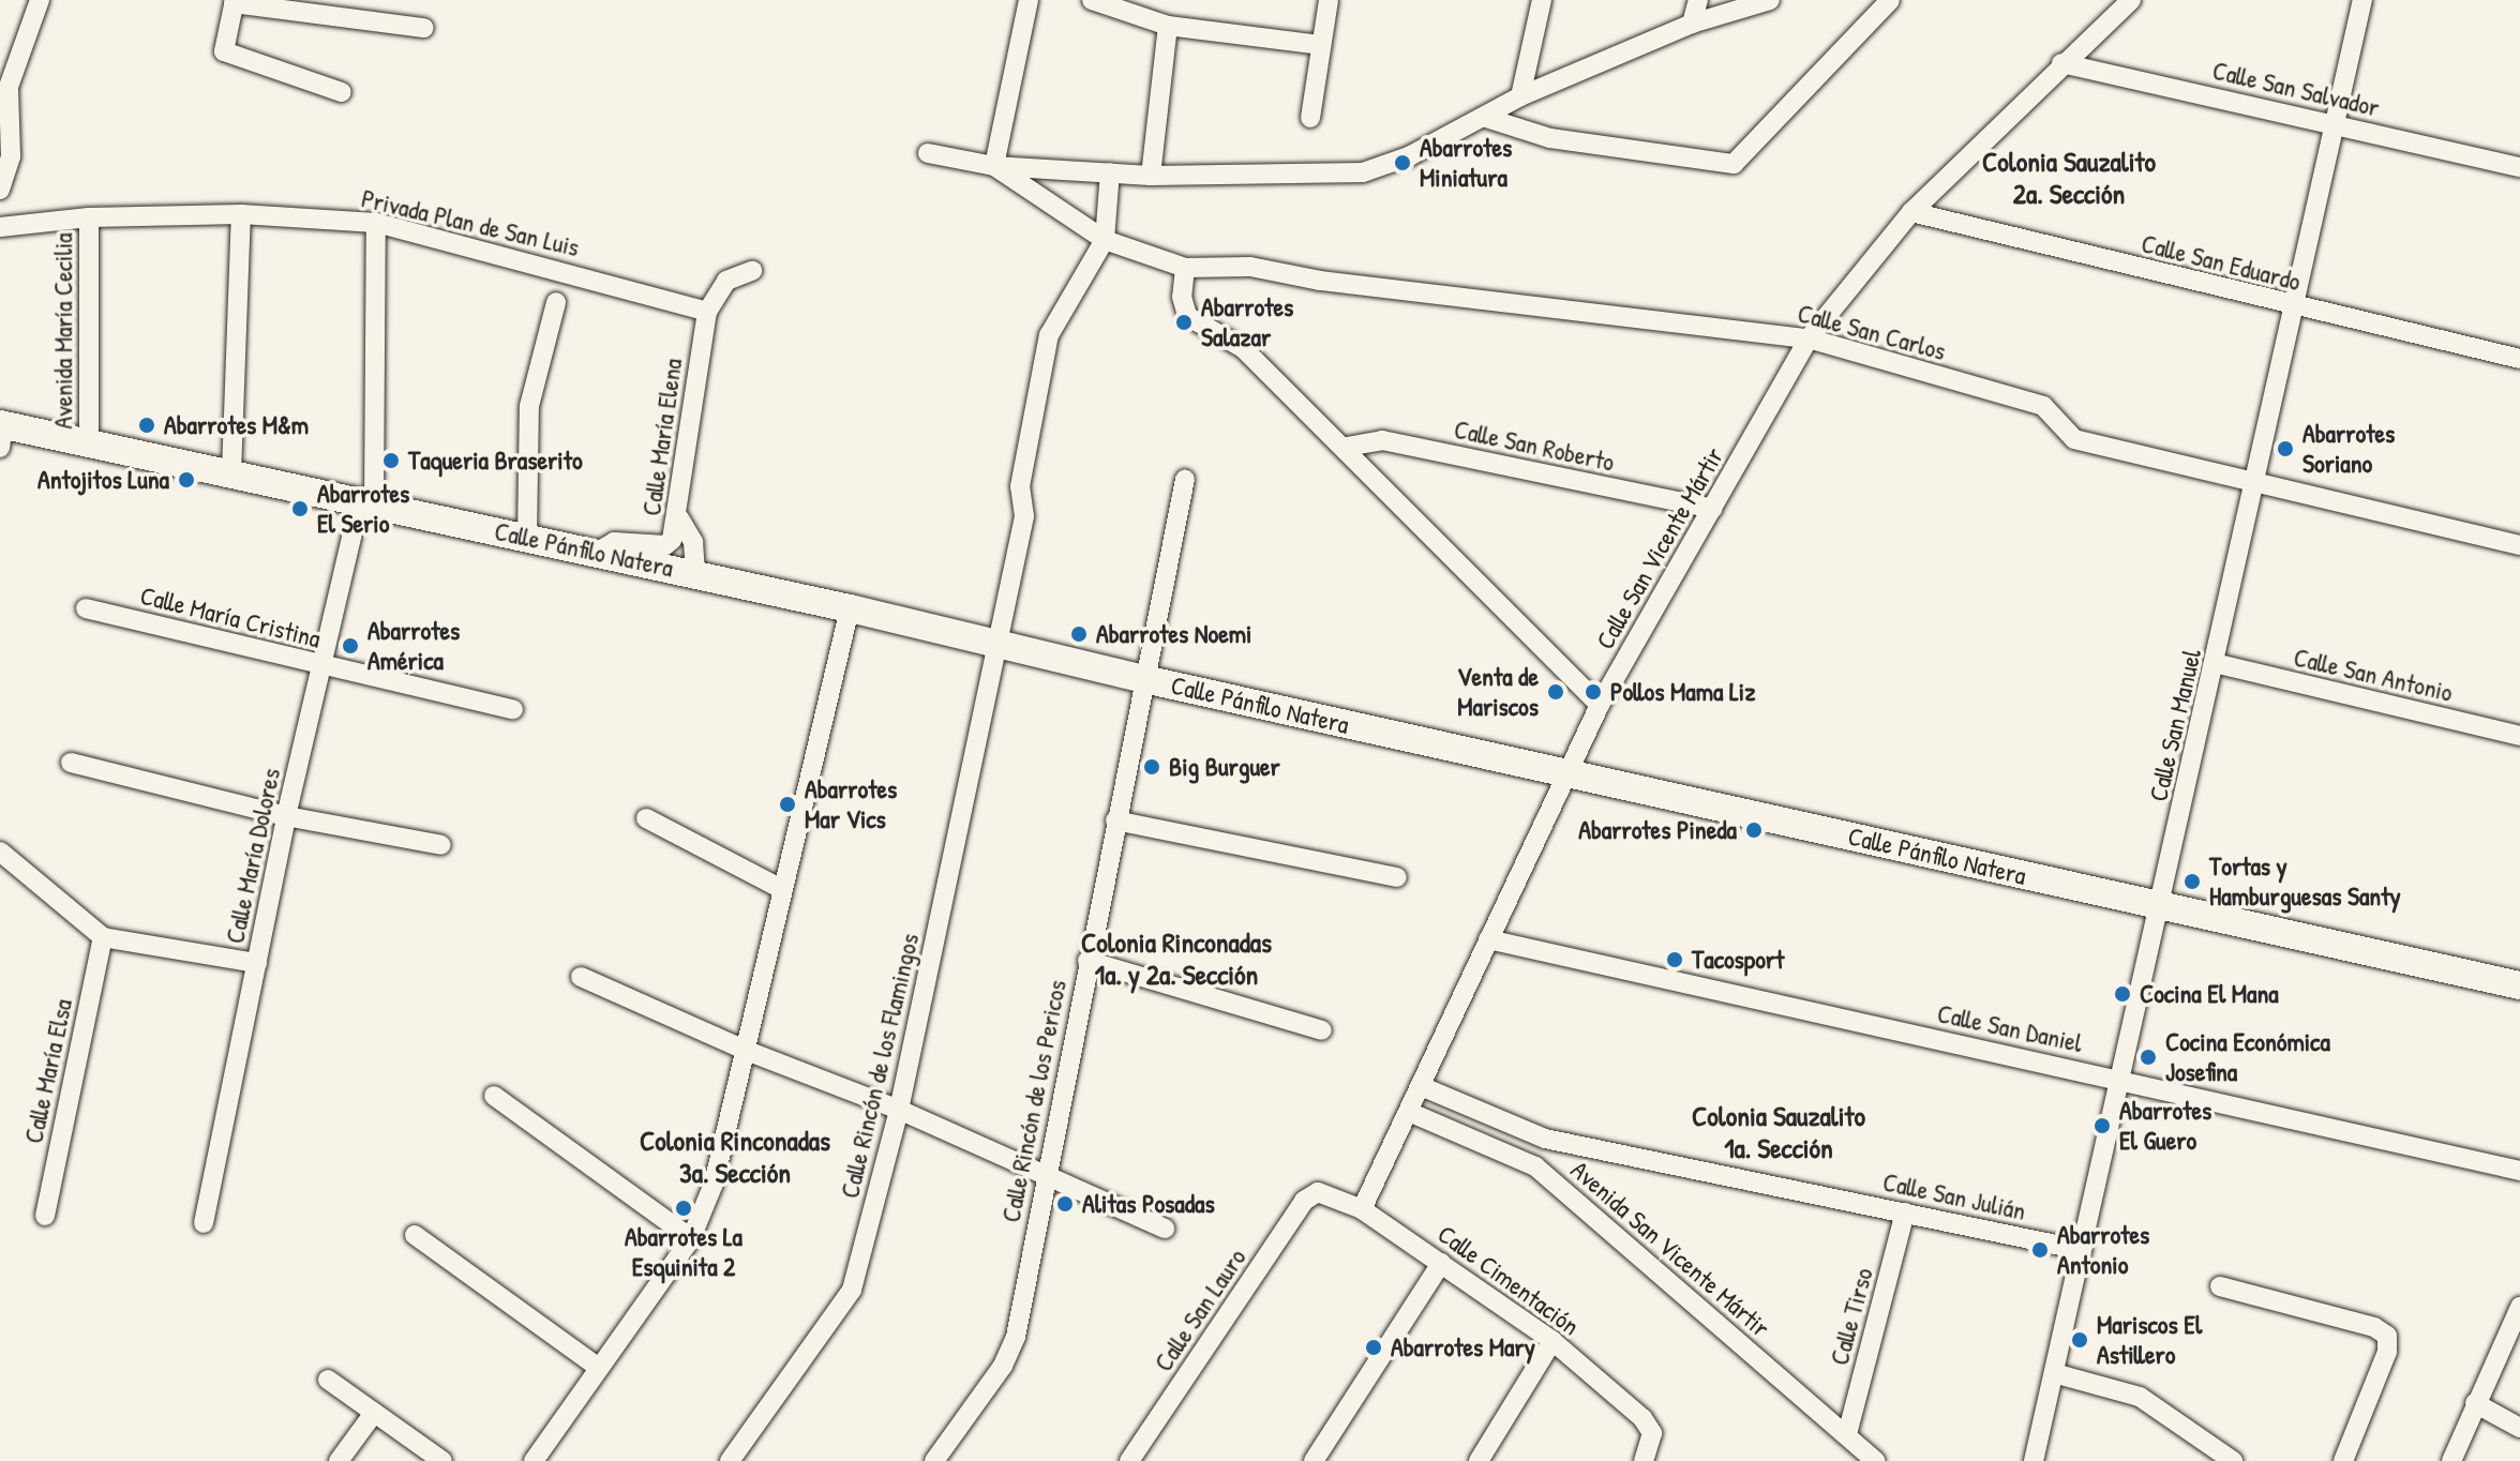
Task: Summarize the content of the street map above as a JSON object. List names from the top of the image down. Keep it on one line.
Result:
{"streets":{"main road":["Calle Pánfilo Natera"],"street":["Calle San Salvador","Privada Plan de San Luis","Calle San Eduardo","Avenida María Cecilia","Calle San Carlos","Calle María Elena","Calle San Roberto","Calle San Vicente Mártir","Calle María Cristina","Calle San Antonio","Calle San Manuel","Calle María Dolores","Calle San Daniel","Calle Rincón de los Flamingos","Calle María Elsa","Calle Rincón de los Pericos","Calle San Julián","Avenida San Vicente Mártir","Calle Cimentación","Calle San Lauro","Calle Tirso"]},"crossings":[["Calle San Salvador","Calle San Vicente Mártir"],["Calle San Salvador","Calle San Manuel"],["Privada Plan de San Luis","Avenida María Cecilia"],["Privada Plan de San Luis","Calle María Elena"],["Privada Plan de San Luis","Calle María Dolores"],["Calle San Eduardo","Calle San Vicente Mártir"],["Calle San Eduardo","Calle San Manuel"],["Avenida María Cecilia","Calle Pánfilo Natera"],["Calle San Carlos","Calle San Vicente Mártir"],["Calle San Carlos","Calle San Manuel"],["Calle San Carlos","Calle Rincón de los Flamingos"],["Calle María Elena","Calle Pánfilo Natera"],["Calle San Roberto","Calle San Vicente Mártir"],["Calle San Vicente Mártir","Calle Pánfilo Natera"],["Calle San Vicente Mártir","Calle San Daniel"],["Calle San Vicente Mártir","Calle San Julián"],["Calle San Vicente Mártir","Avenida San Vicente Mártir"],["Calle San Vicente Mártir","Calle Cimentación"],["Calle Pánfilo Natera","Calle San Manuel"],["Calle Pánfilo Natera","Calle María Dolores"],["Calle Pánfilo Natera","Calle Rincón de los Flamingos"],["Calle Pánfilo Natera","Calle Rincón de los Pericos"],["Calle María Cristina","Calle María Dolores"],["Calle San Antonio","Calle San Manuel"],["Calle San Manuel","Calle San Daniel"],["Calle San Manuel","Calle San Julián"],["Calle San Julián","Calle Tirso"],["Avenida San Vicente Mártir","Calle Tirso"],["Calle Cimentación","Calle San Lauro"]],"districts":["Colonia Sauzalito 2a. Sección","Colonia Rinconadas 1a. y 2a. Sección","Colonia Sauzalito 1a. Sección","Colonia Rinconadas 3a. Sección"],"places":["Abarrotes Miniatura","Abarrotes Salazar","Abarrotes M&m","Abarrotes Soriano","Taqueria Braserito","Antojitos Luna","Abarrotes El Serio","Abarrotes Noemi","Abarrotes América","Venta de Mariscos","Pollos Mama Liz","Big Burguer","Abarrotes Mar Vics","Abarrotes Pineda","Tortas y Hamburguesas Santy","Tacosport","Cocina El Mana","Cocina Económica Josefina","Abarrotes El Guero","Alitas Posadas","Abarrotes La Esquinita 2","Abarrotes Antonio","Mariscos El Astillero","Abarrotes Mary"]}
